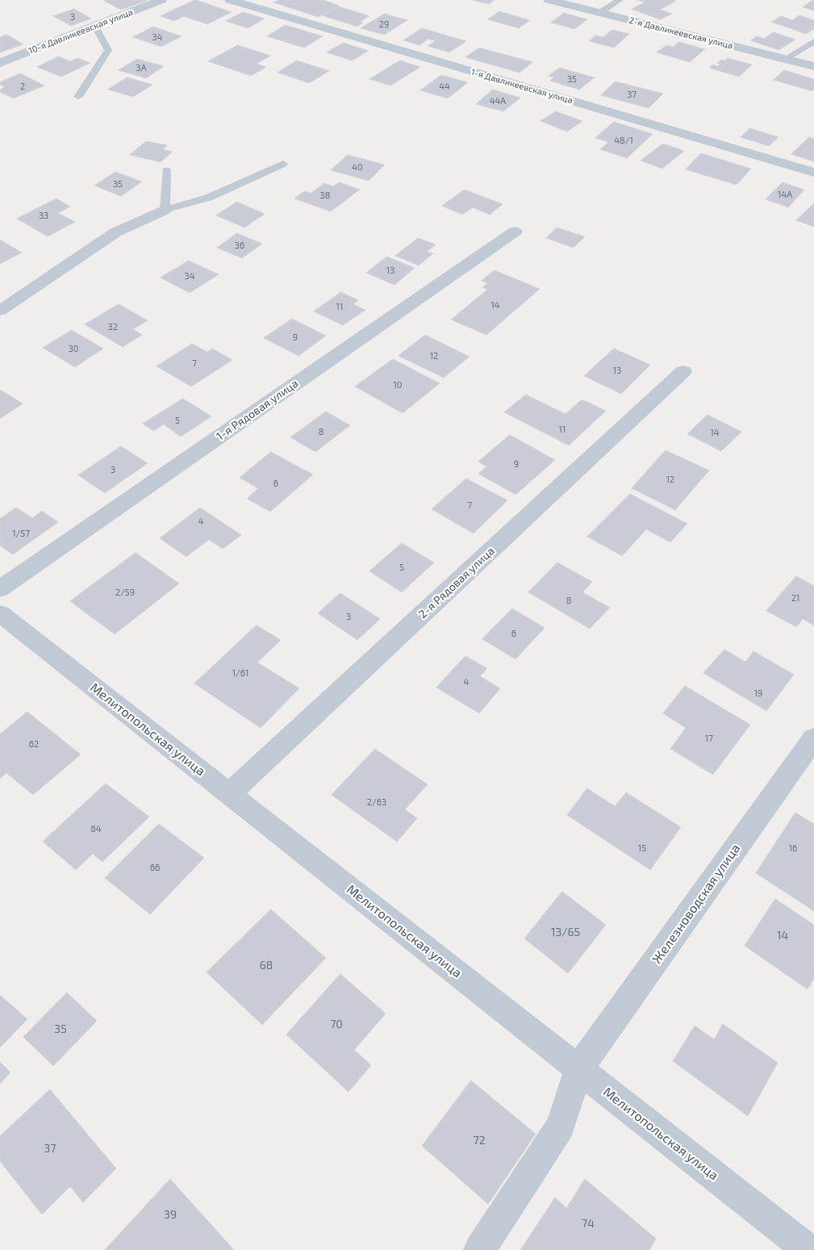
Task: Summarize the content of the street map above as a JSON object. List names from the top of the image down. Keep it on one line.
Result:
{"streets":{"street":["10-я Давликеевская улица","2-я Давликеевская улица","1-я Давликеевская улица","1-я Рядовая улица","2-я Рядовая улица","Мелитопольская улица","Железноводская улица"]},"crossings":[["2-я Рядовая улица","Мелитопольская улица"],["Мелитопольская улица","Железноводская улица"]],"house_numbers":["3","29","34","3А","35","2","44","37","44А","48/1","40","35","14А","38","33","36","13","34","14","11","32","9","30","12","7","13","10","5","11","8","14","9","3","12","6","7","4","1/57","5","2/59","21","8","3","6","1/61","4","19","17","62","2/63","64","15","16","66","13/65","14","68","70","35","72","37","39","74"]}
